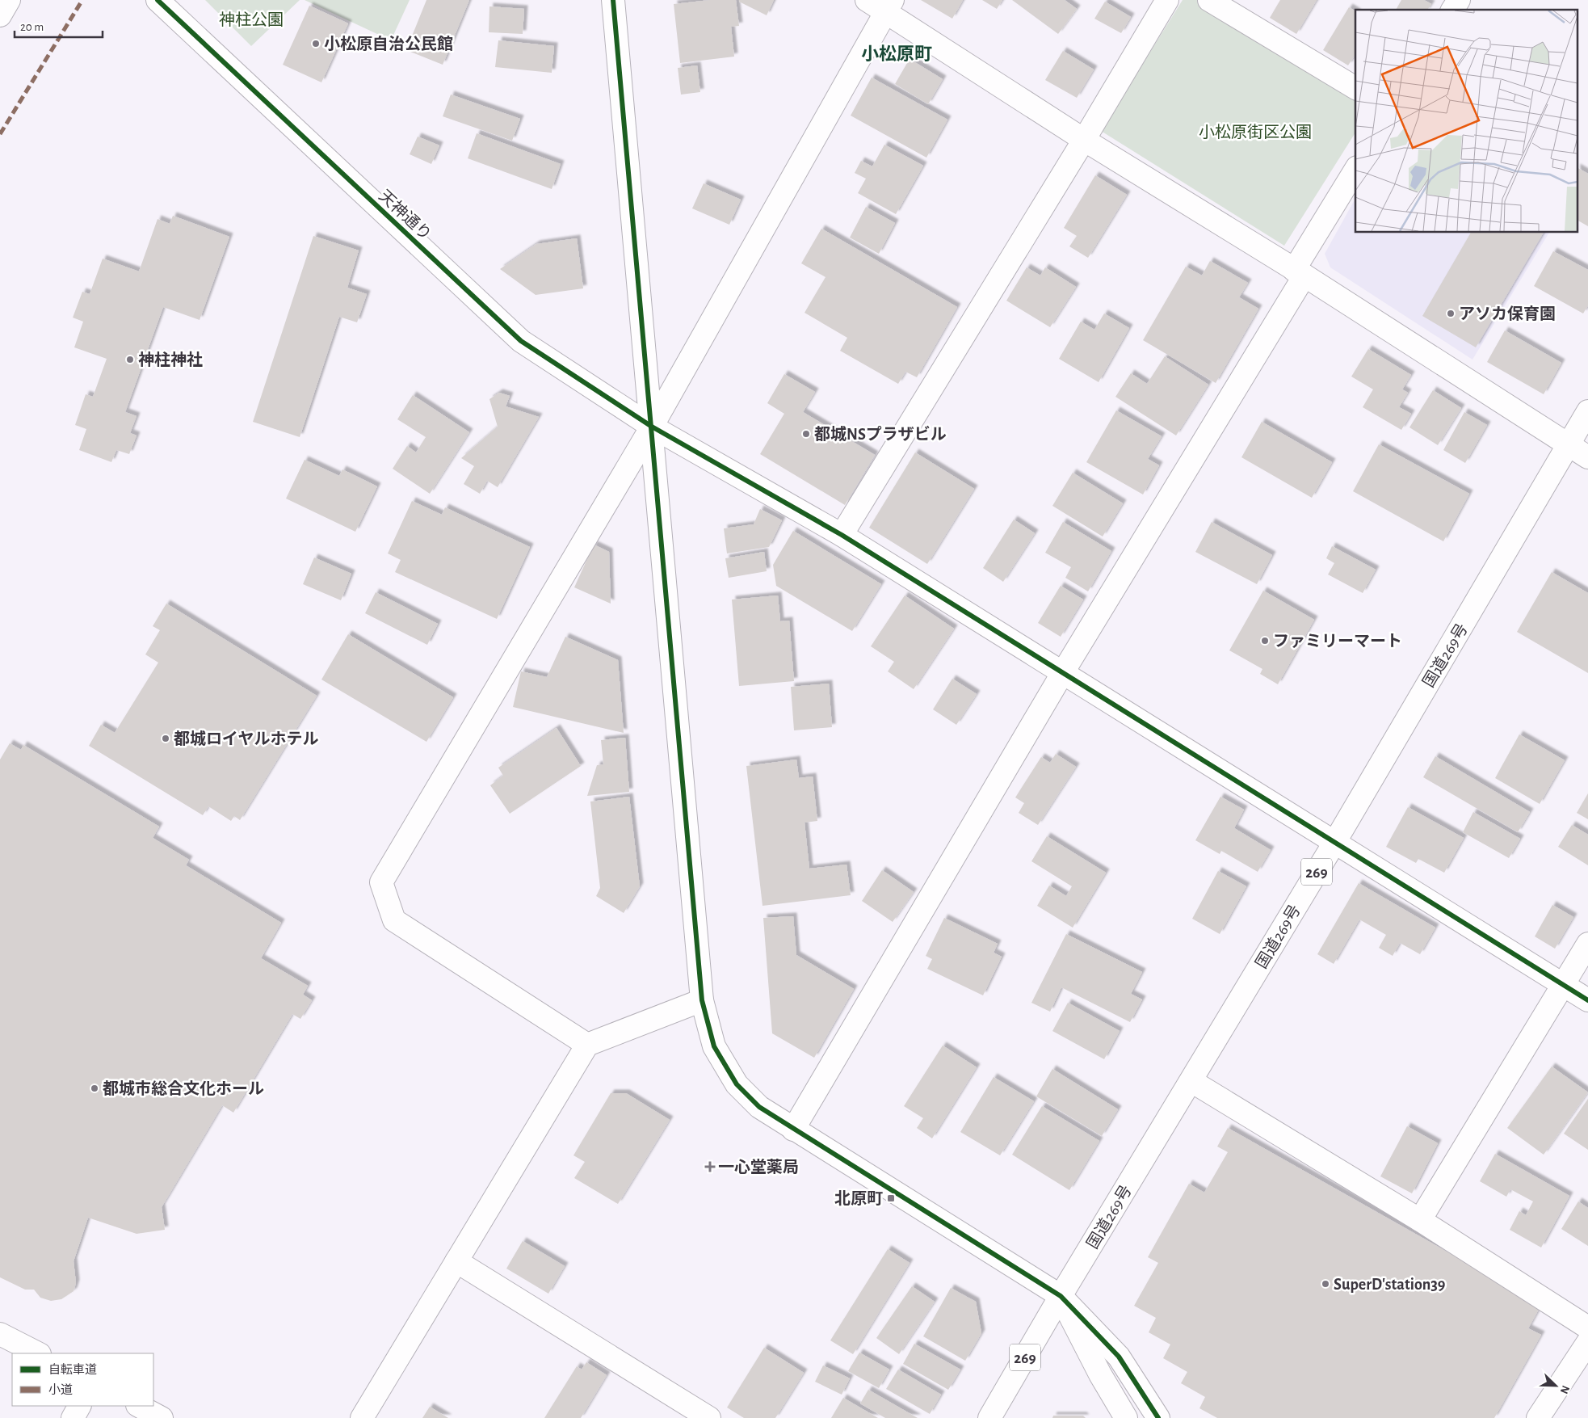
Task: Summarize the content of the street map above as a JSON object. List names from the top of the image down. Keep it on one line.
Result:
{"streets":{"main road":["天神通り","国道269号","269"]},"crossings":[["天神通り","国道269号"]],"districts":["小松原町"],"parks":["神柱公園","小松原街区公園"],"places":{"other":["小松原自治公民館","アソカ保育園","神柱神社","都城NSプラザビル","ファミリーマート","都城ロイヤルホテル","都城市総合文化ホール","SuperD'station39"],"health":["一心堂薬局"],"transit":["北原町"]},"legend":["自転車道","小道"],"scale_bar":"20 m","north":"bottom right"}
